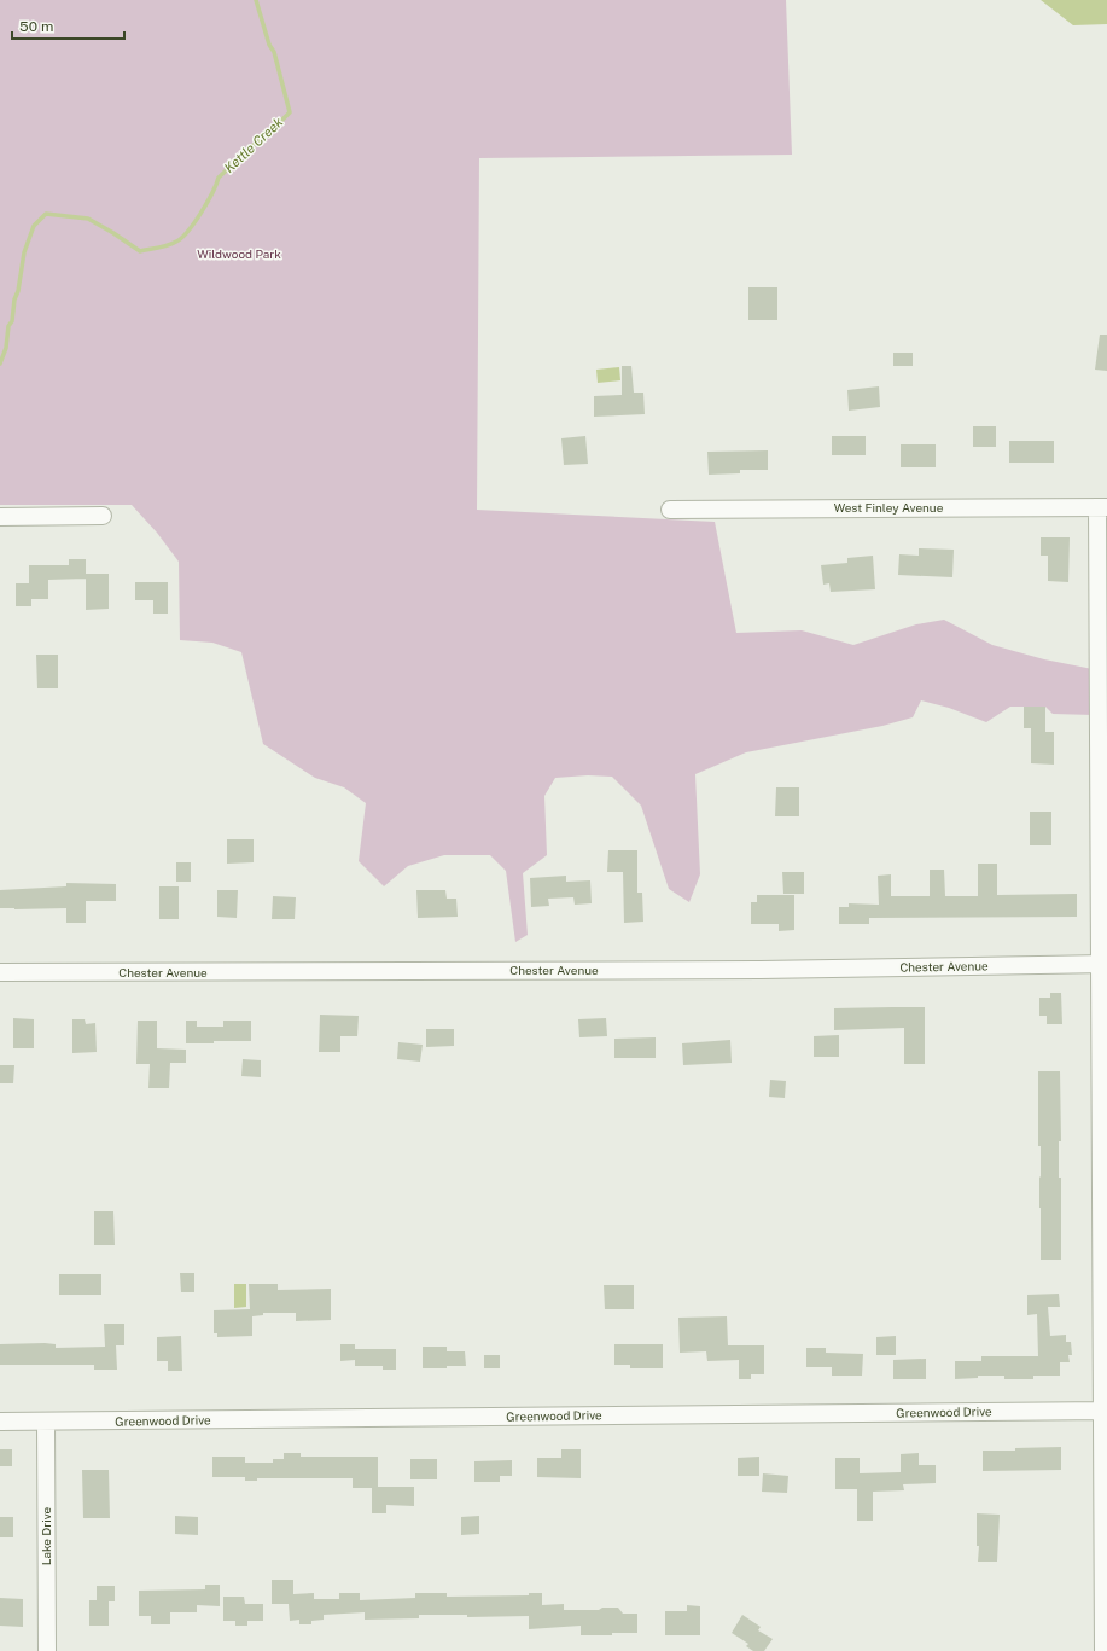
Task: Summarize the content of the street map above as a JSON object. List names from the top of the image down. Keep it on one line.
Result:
{"streets":{"street":["West Finley Avenue","Chester Avenue","Greenwood Drive","Lake Drive"]},"crossings":[["Greenwood Drive","Lake Drive"]],"water":["Kettle Creek"],"parks":["Wildwood Park"],"scale_bar":"50 m"}
